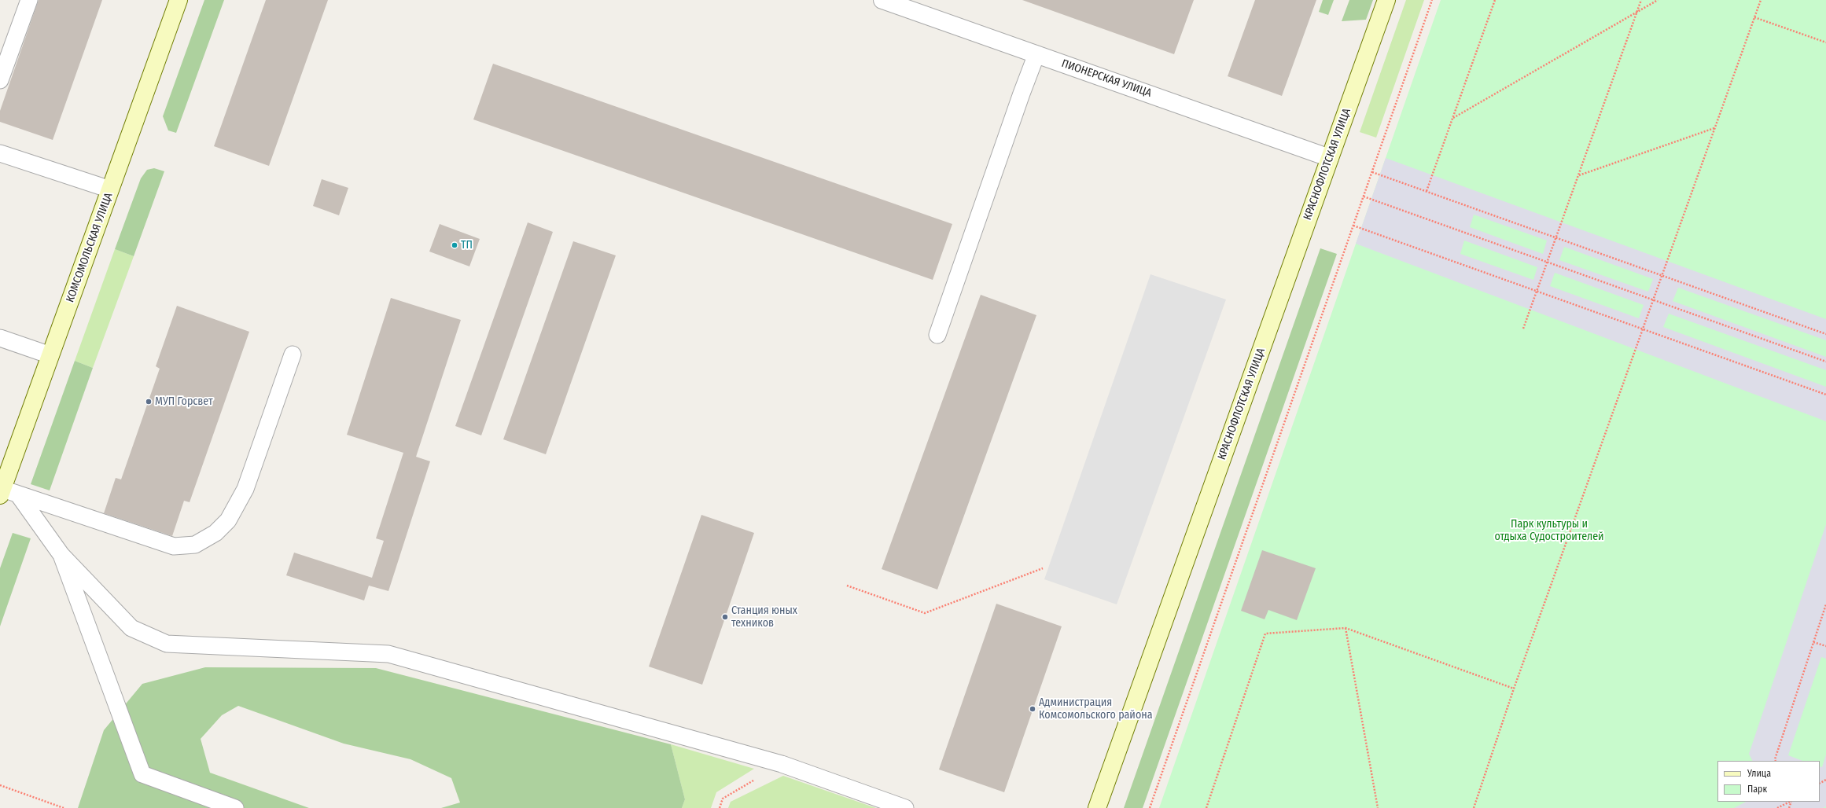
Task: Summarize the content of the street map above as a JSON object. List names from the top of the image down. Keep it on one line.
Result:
{"streets":{"street":["ПИОНЕРСКАЯ УЛИЦА","КРАСНОФЛОТСКАЯ УЛИЦА","КОМСОМОЛЬСКАЯ УЛИЦА"]},"crossings":[["ПИОНЕРСКАЯ УЛИЦА","КРАСНОФЛОТСКАЯ УЛИЦА"]],"parks":["Парк культуры и отдыха Судостроителей"],"places":["ТП","МУП Горсвет","Станция юных техников","Администрация Комсомольского района"],"legend":["Улица","Парк"]}
